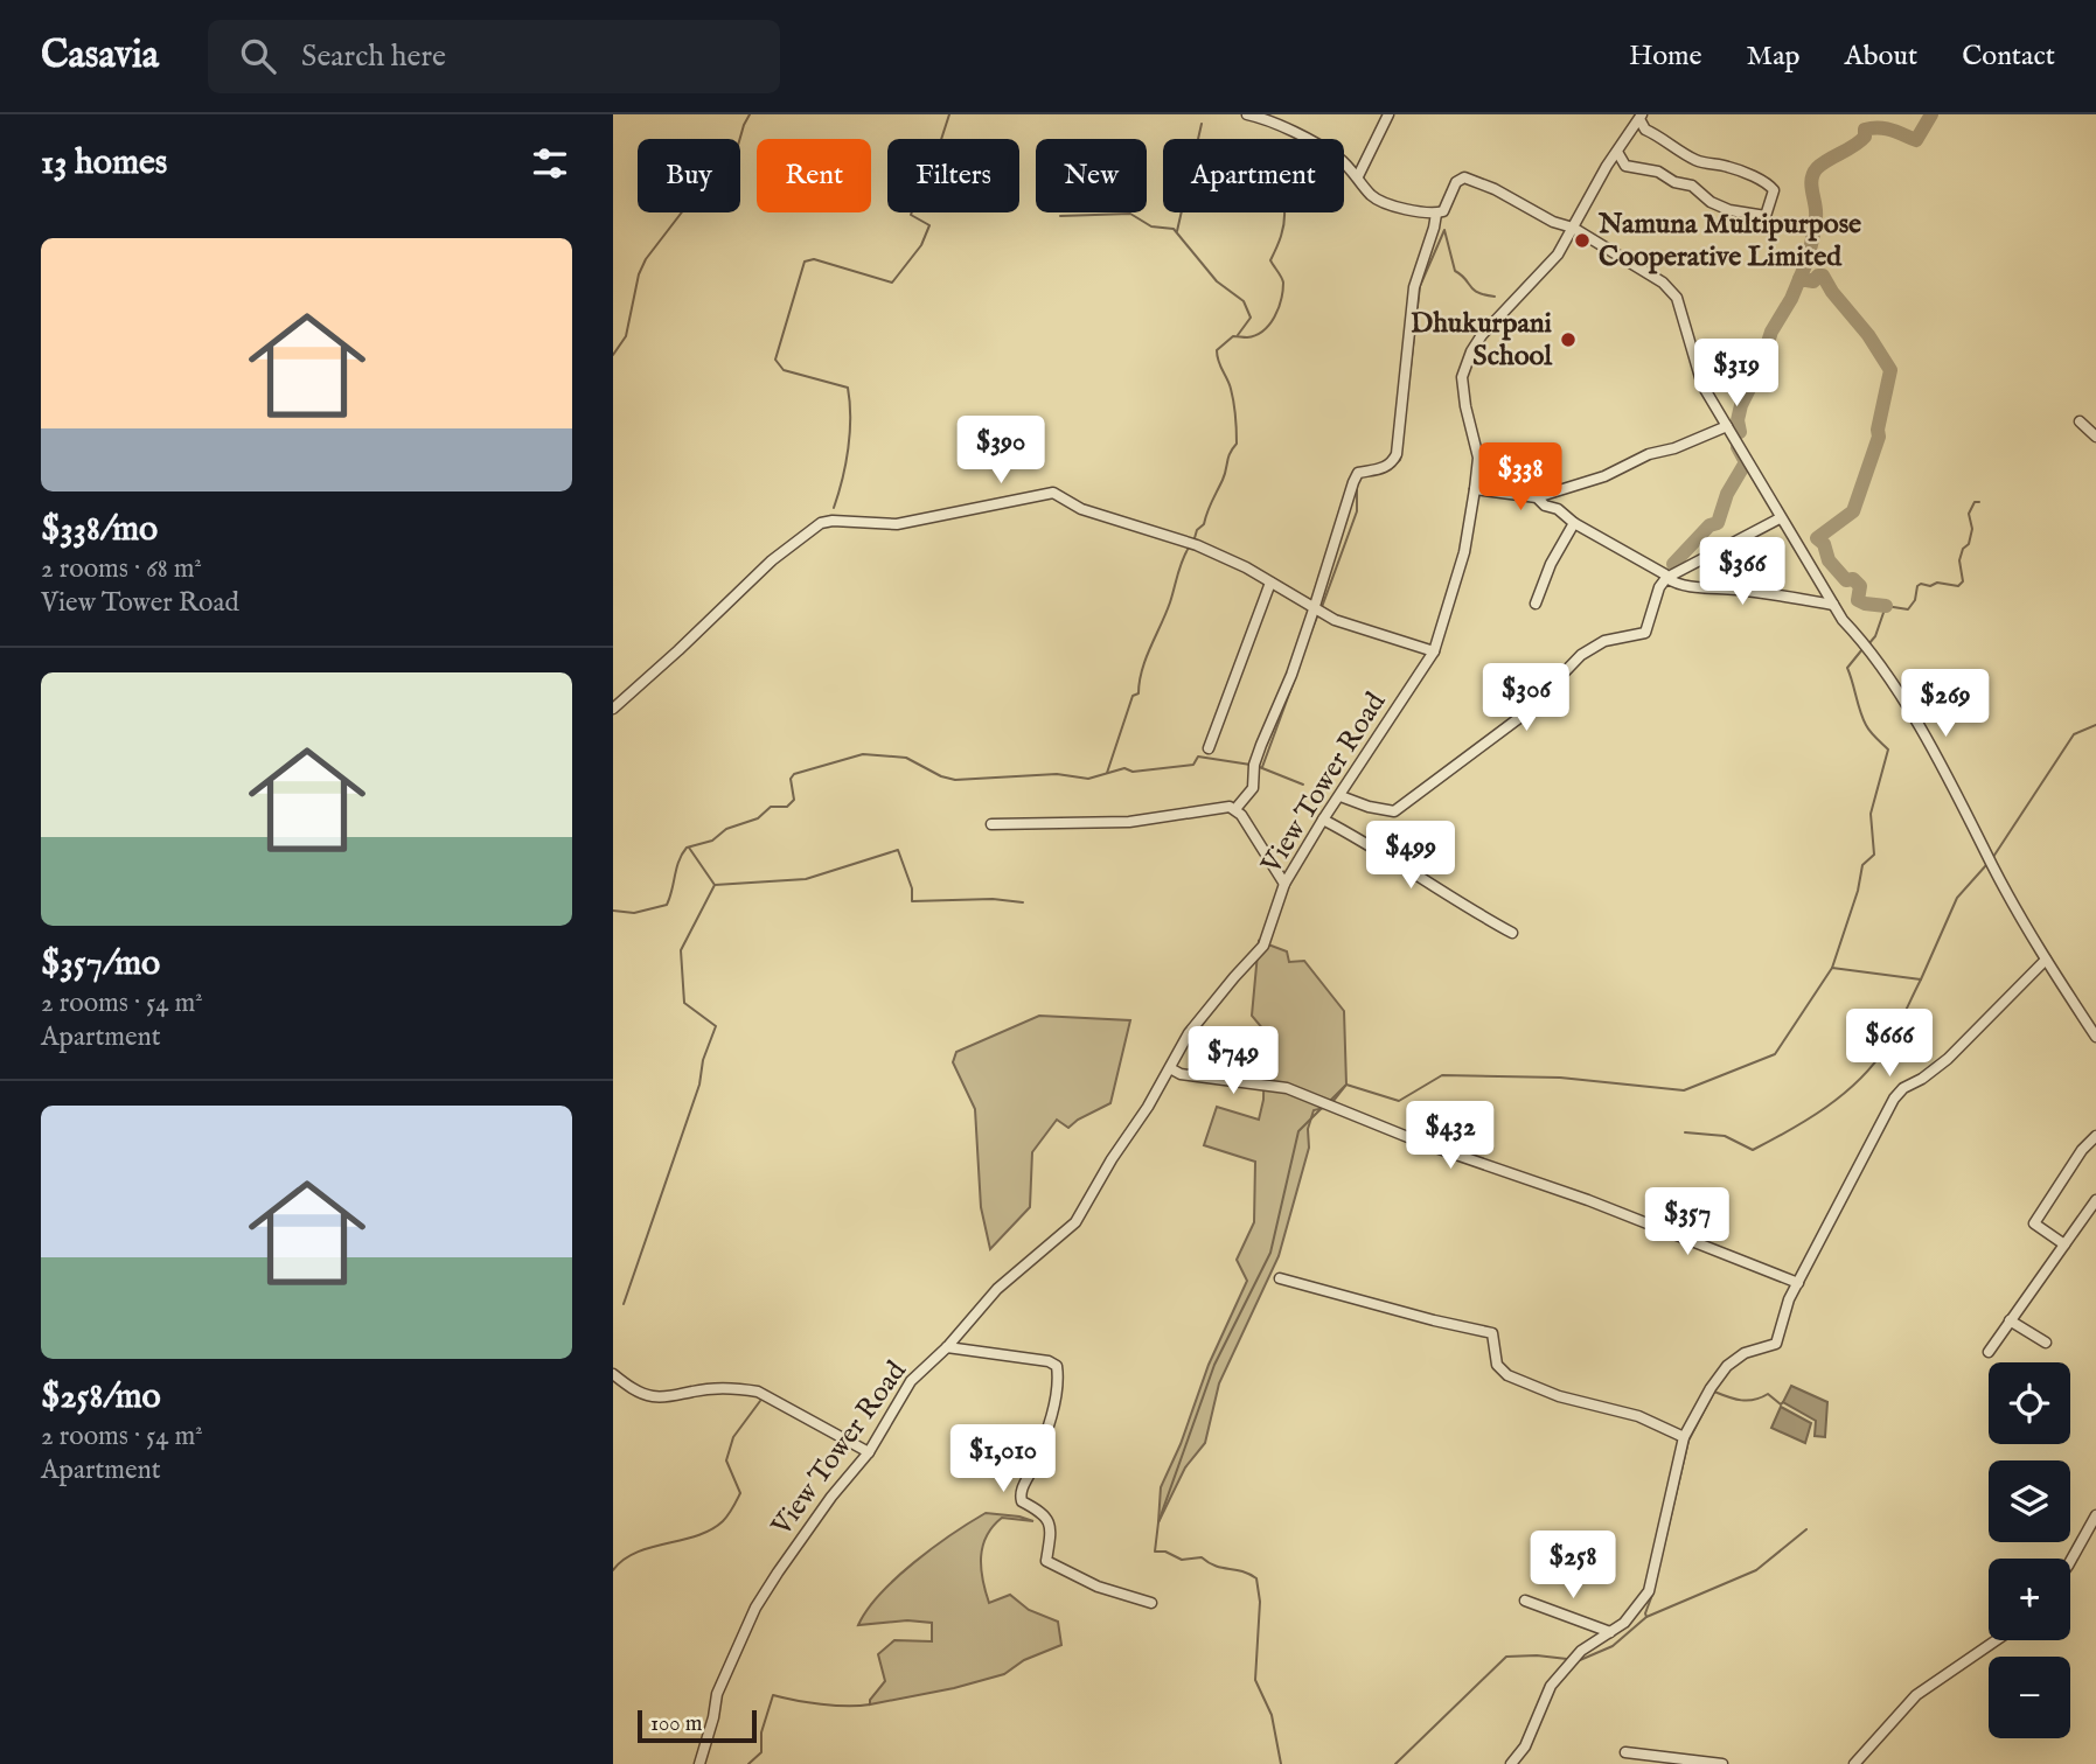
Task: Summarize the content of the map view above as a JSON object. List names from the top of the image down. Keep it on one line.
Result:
{"streets":{"street":["View Tower Road"]},"places":["Namuna Multipurpose Cooperative Limited","Dhukurpani School"],"scale_bar":"100 m","page":{"header":"Casavia","search":"Search here","nav":["Home","Map","About","Contact"],"heading":"13 homes","chip":["Buy","Rent","Filters","New","Apartment"],"list":[{"name":"$338/mo","note":"2 rooms · 68 m² · View Tower Road"},{"name":"$357/mo","note":"2 rooms · 54 m² · Apartment"},{"name":"$258/mo","note":"2 rooms · 54 m² · Apartment"}],"price":["$319","$390","$338","$366","$306","$269","$499","$666","$749","$432","$357","$1,010","$258"],"map_buttons":["+","−"],"scale":"100 m"}}
